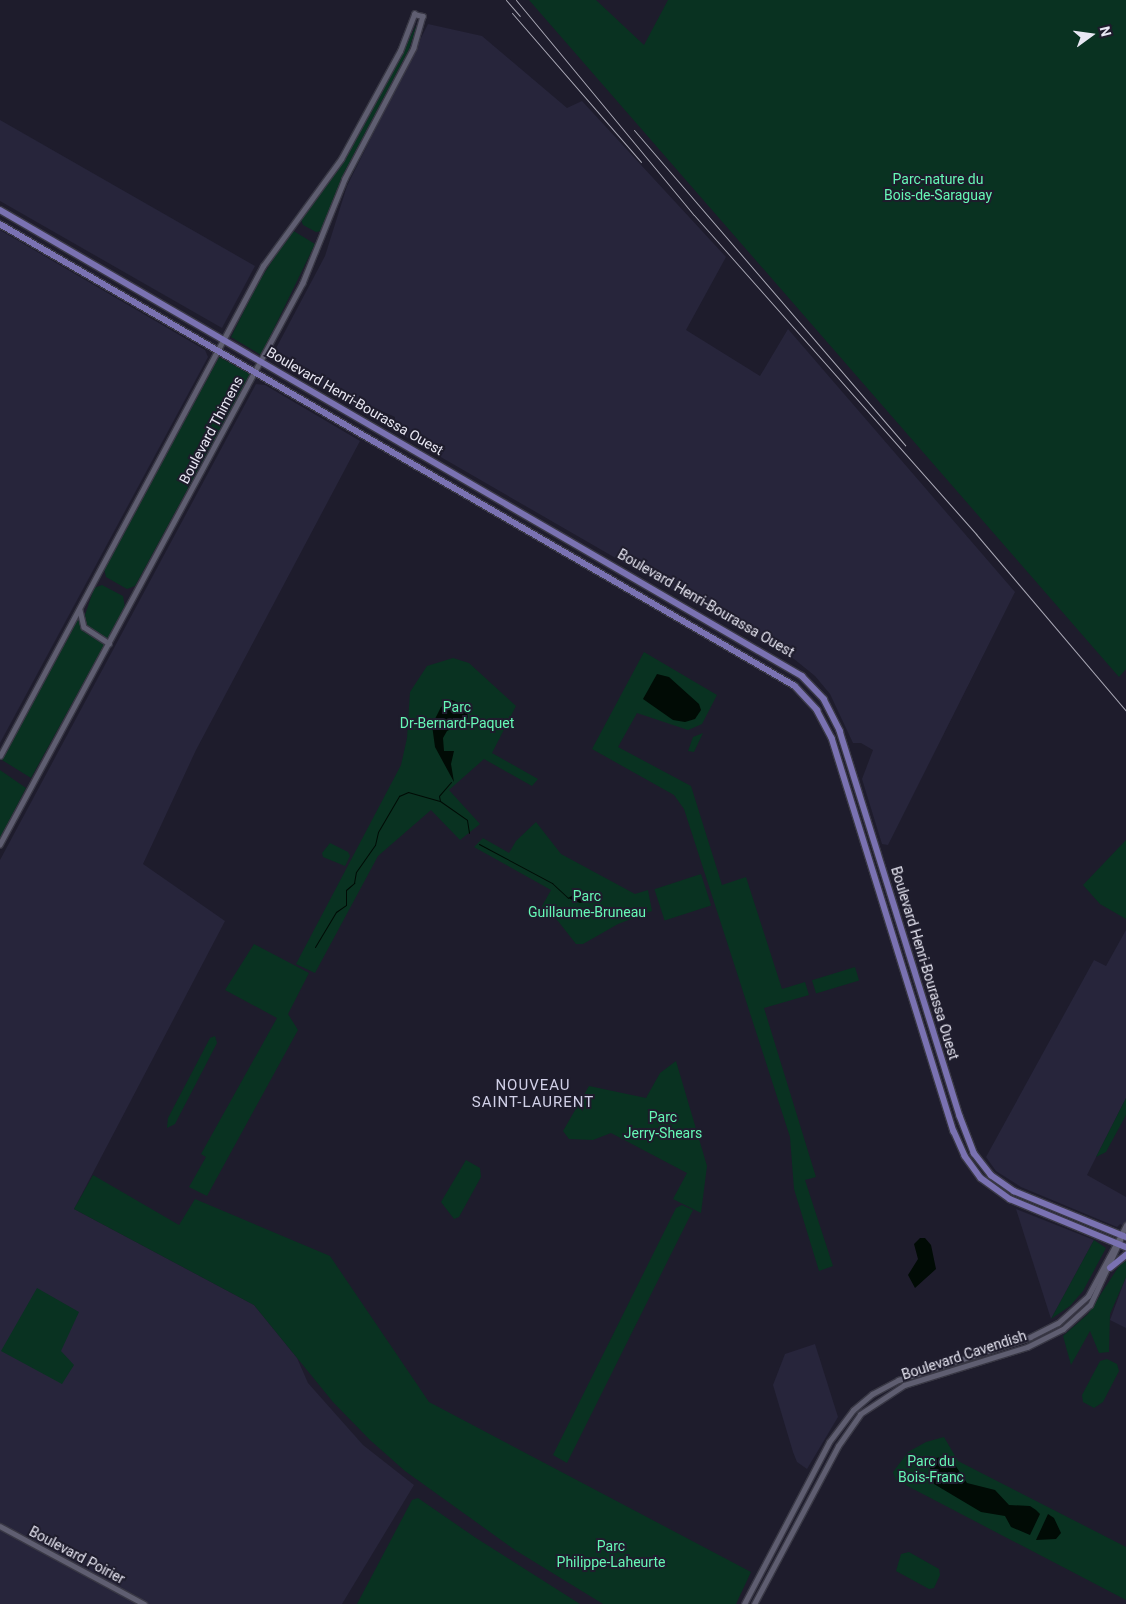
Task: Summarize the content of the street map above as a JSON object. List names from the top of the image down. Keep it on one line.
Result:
{"streets":{"main road":["Boulevard Henri-Bourassa Ouest","Boulevard Cavendish"],"street":["Boulevard Thimens","Boulevard Poirier"]},"crossings":[["Boulevard Henri-Bourassa Ouest","Boulevard Thimens"],["Boulevard Henri-Bourassa Ouest","Boulevard Cavendish"]],"districts":["NOUVEAU SAINT-LAURENT"],"parks":["Parc-nature du Bois-de-Saraguay","Parc Dr-Bernard-Paquet","Parc Guillaume-Bruneau","Parc Jerry-Shears","Parc du Bois-Franc","Parc Philippe-Laheurte"],"north":"right"}
